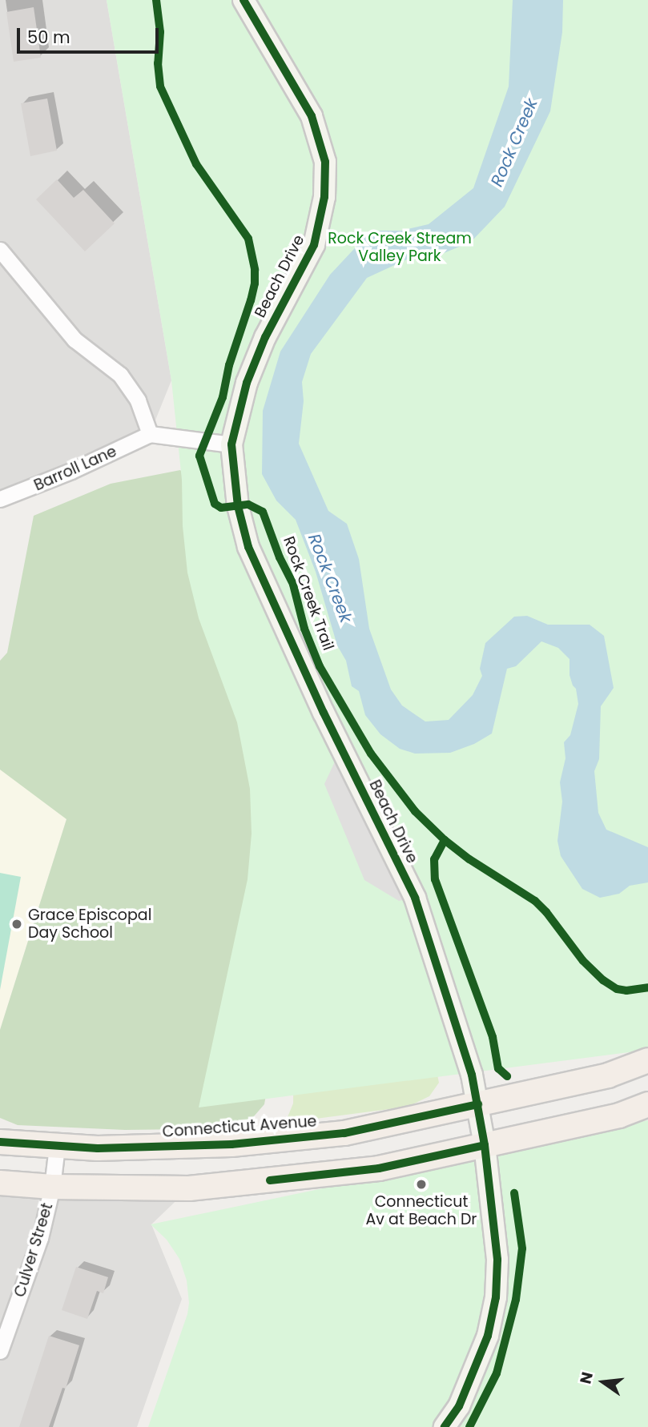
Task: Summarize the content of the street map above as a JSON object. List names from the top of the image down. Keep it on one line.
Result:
{"streets":{"main road":["Connecticut Avenue"],"street":["Beach Drive","Barroll Lane","Culver Street"],"cycle path":["Rock Creek Trail"]},"crossings":[["Beach Drive","Connecticut Avenue"],["Connecticut Avenue","Culver Street"]],"water":["Rock Creek"],"parks":["Rock Creek Stream Valley Park"],"places":["Grace Episcopal Day School","Connecticut Av at Beach Dr"],"scale_bar":"50 m","north":"left"}
